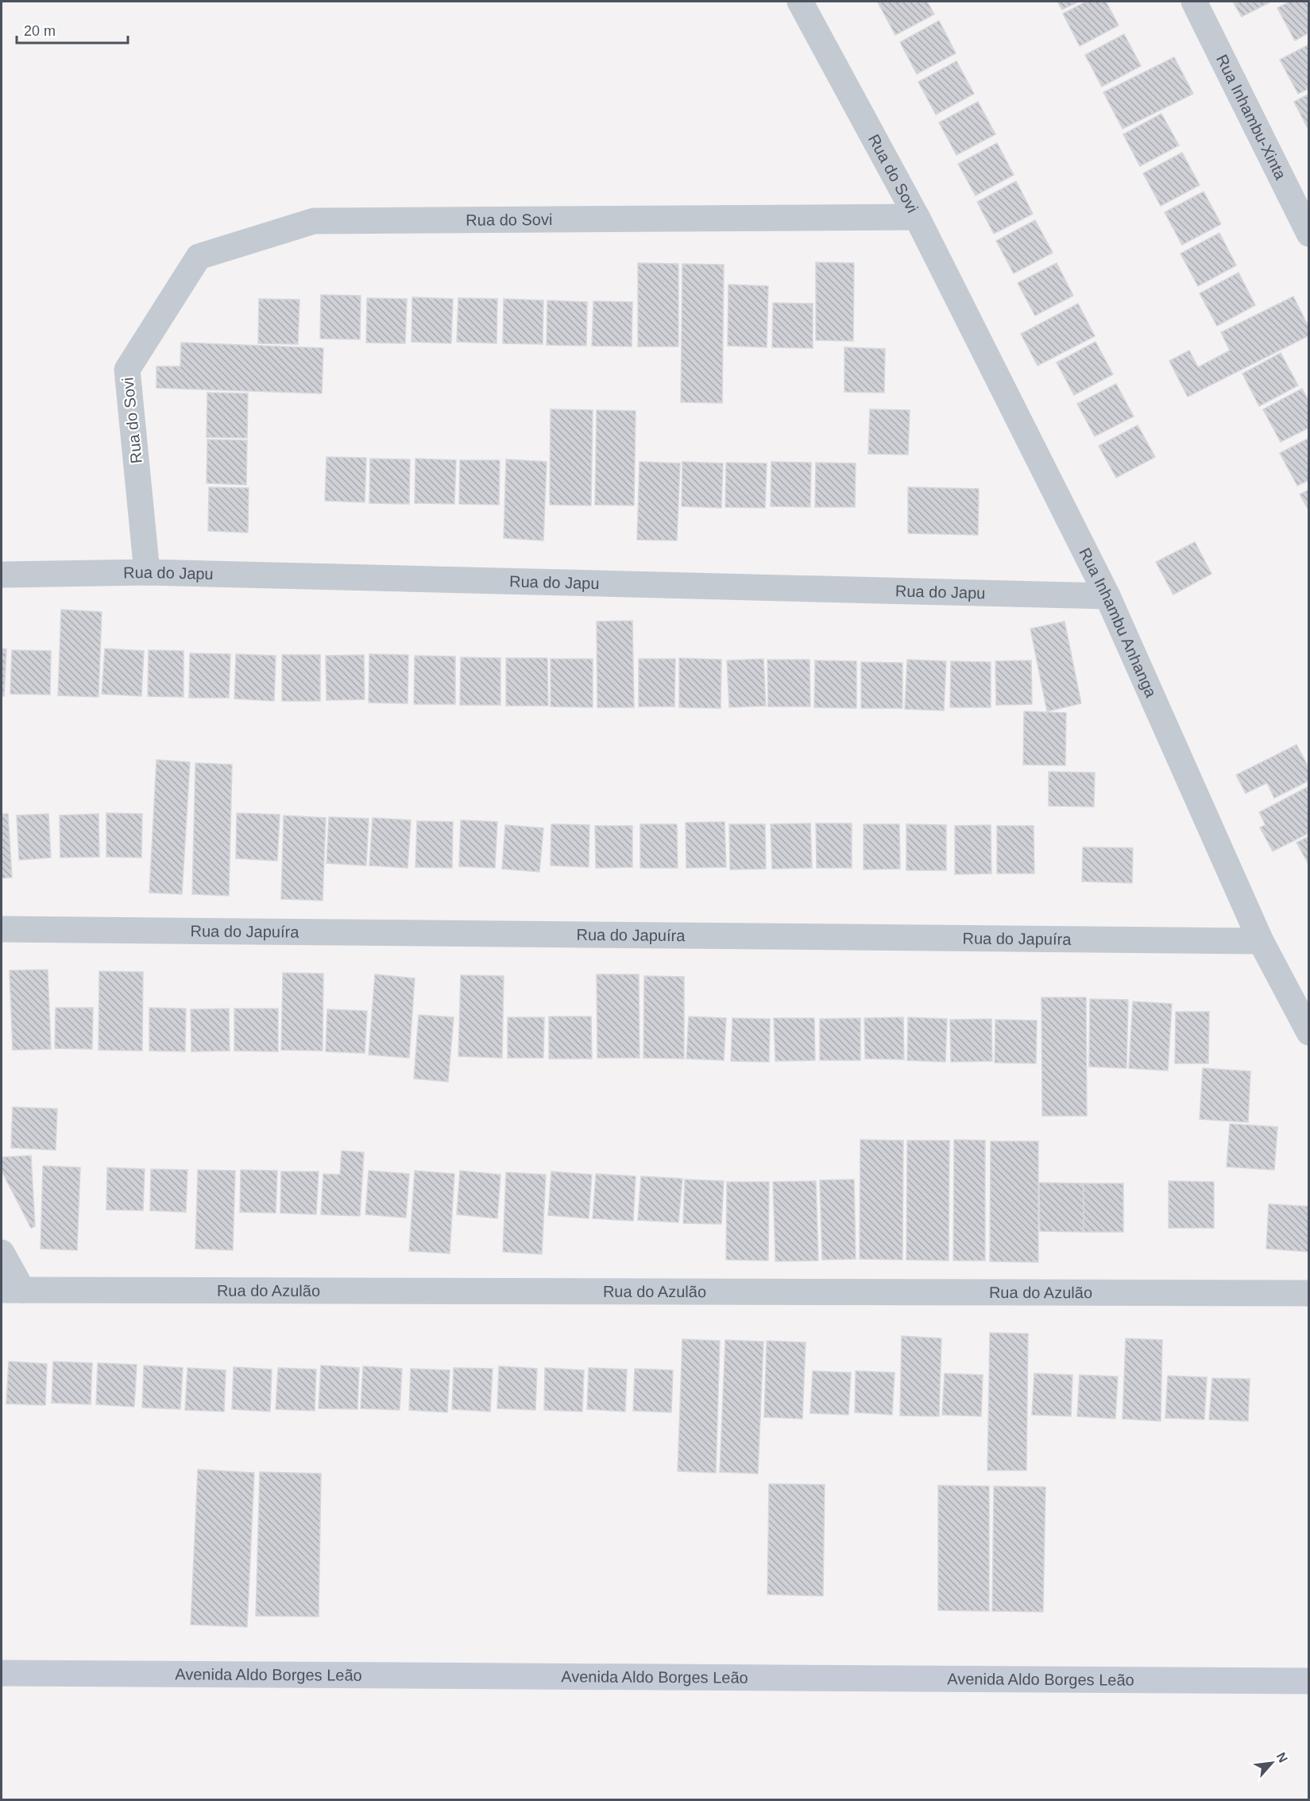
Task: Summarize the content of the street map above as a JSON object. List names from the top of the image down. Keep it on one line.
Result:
{"streets":{"street":["Rua Inhambu-Xinta","Rua do Sovi","Rua do Japu","Rua Inhambu Anhanga","Rua do Japuíra","Rua do Azulão","Avenida Aldo Borges Leão"]},"crossings":[["Rua do Sovi","Rua do Japu"],["Rua do Sovi","Rua Inhambu Anhanga"],["Rua do Japu","Rua Inhambu Anhanga"],["Rua Inhambu Anhanga","Rua do Japuíra"]],"scale_bar":"20 m","north":"top right"}
